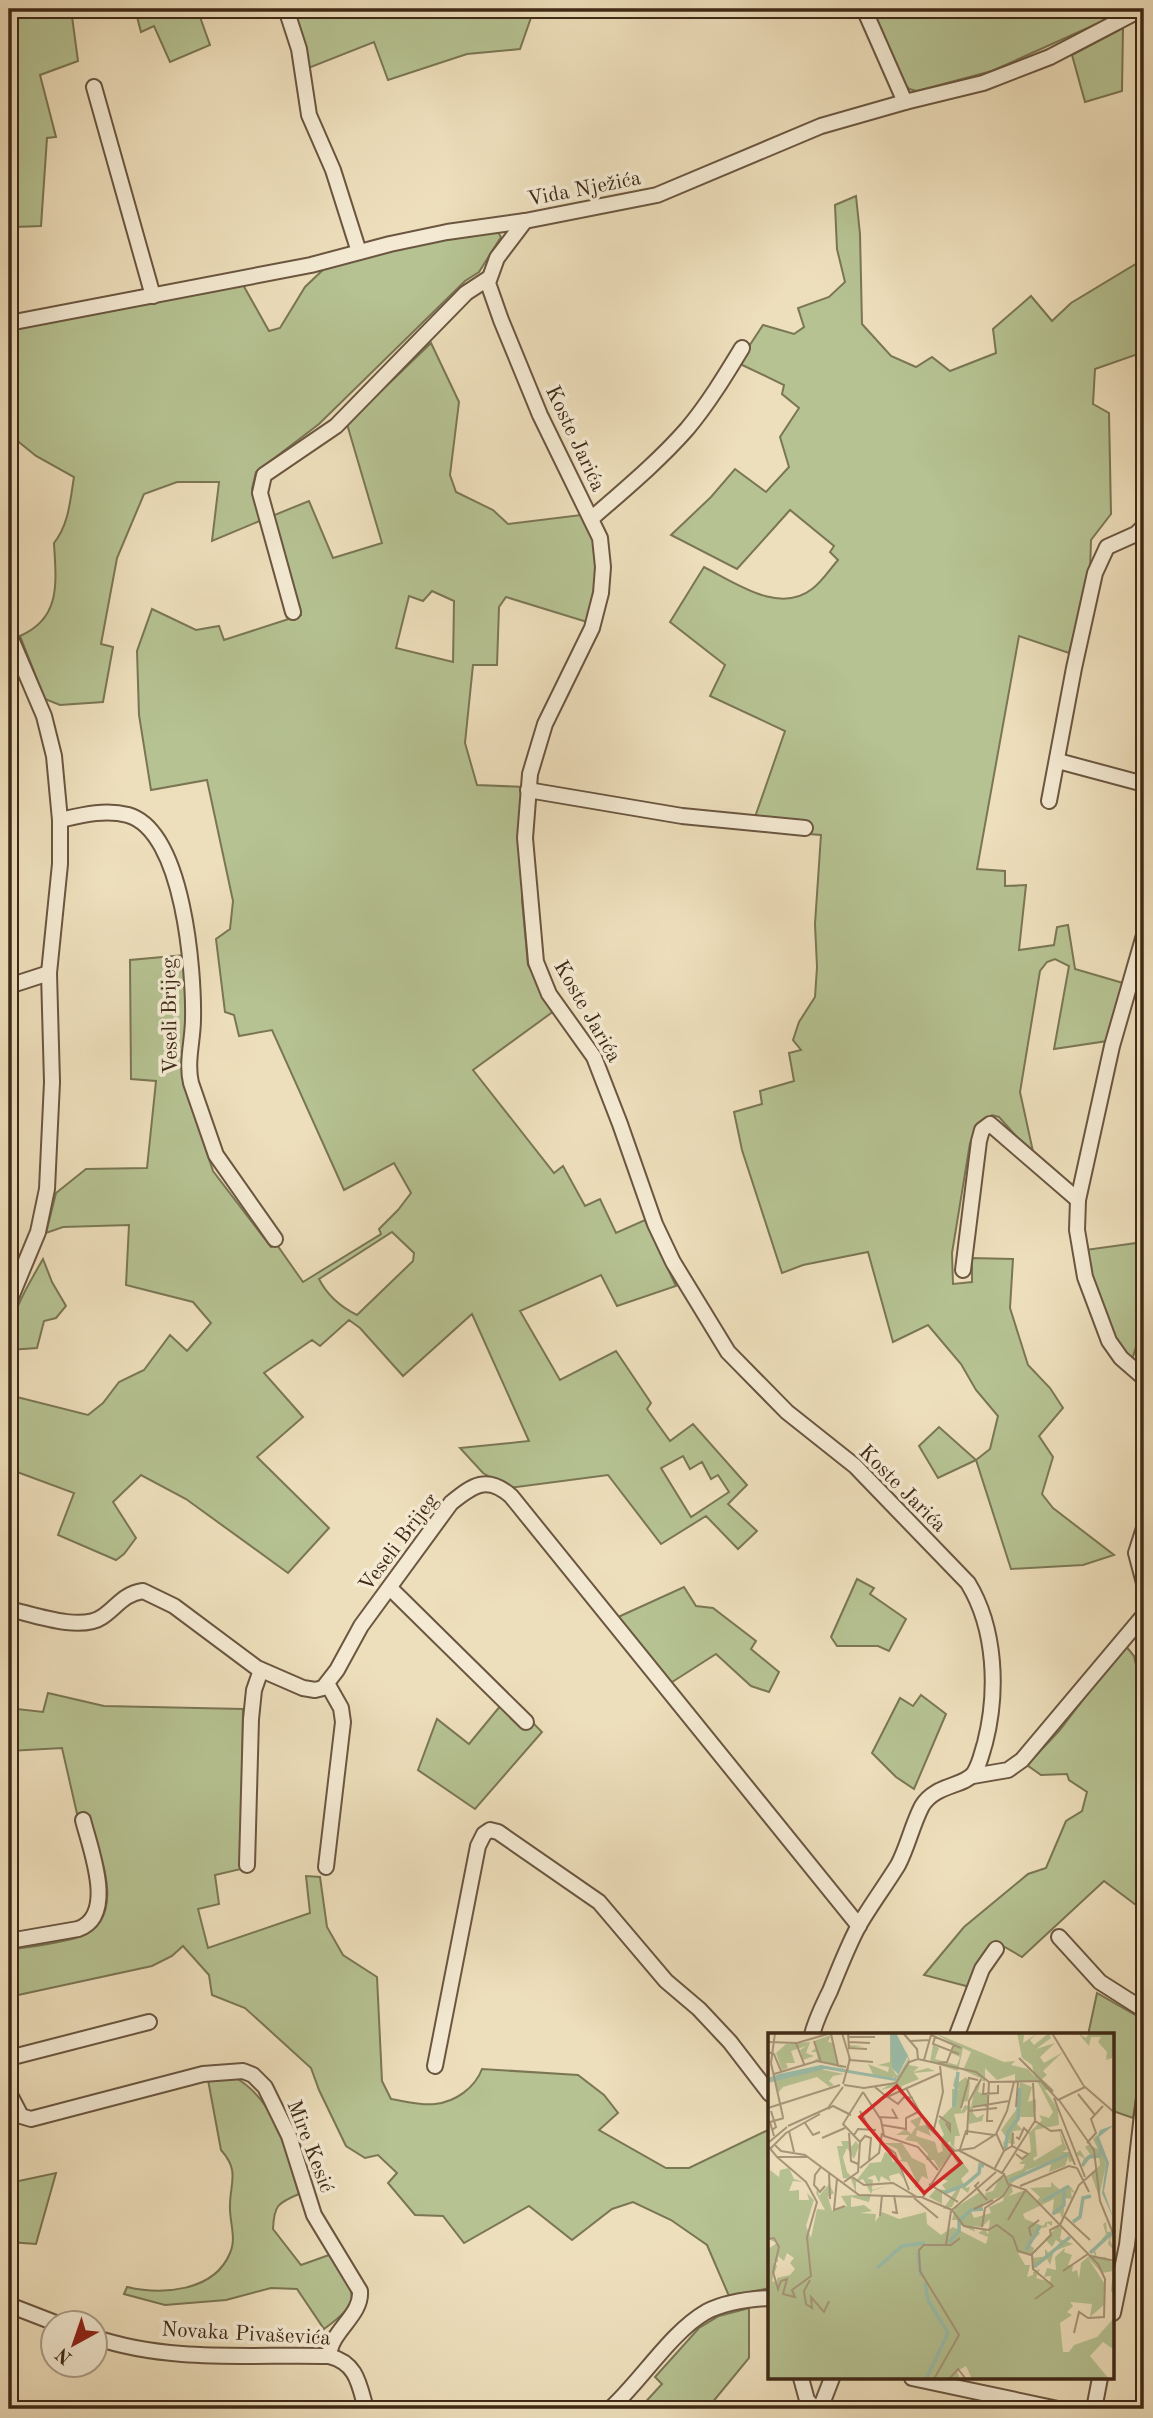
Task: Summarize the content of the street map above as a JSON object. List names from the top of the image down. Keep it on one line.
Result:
{"streets":{"street":["Vida Nježića","Koste Jarića","Veseli Brijeg","Mire Kesić","Novaka Pivaševića"]},"crossings":[["Mire Kesić","Novaka Pivaševića"]],"north":"bottom left"}
